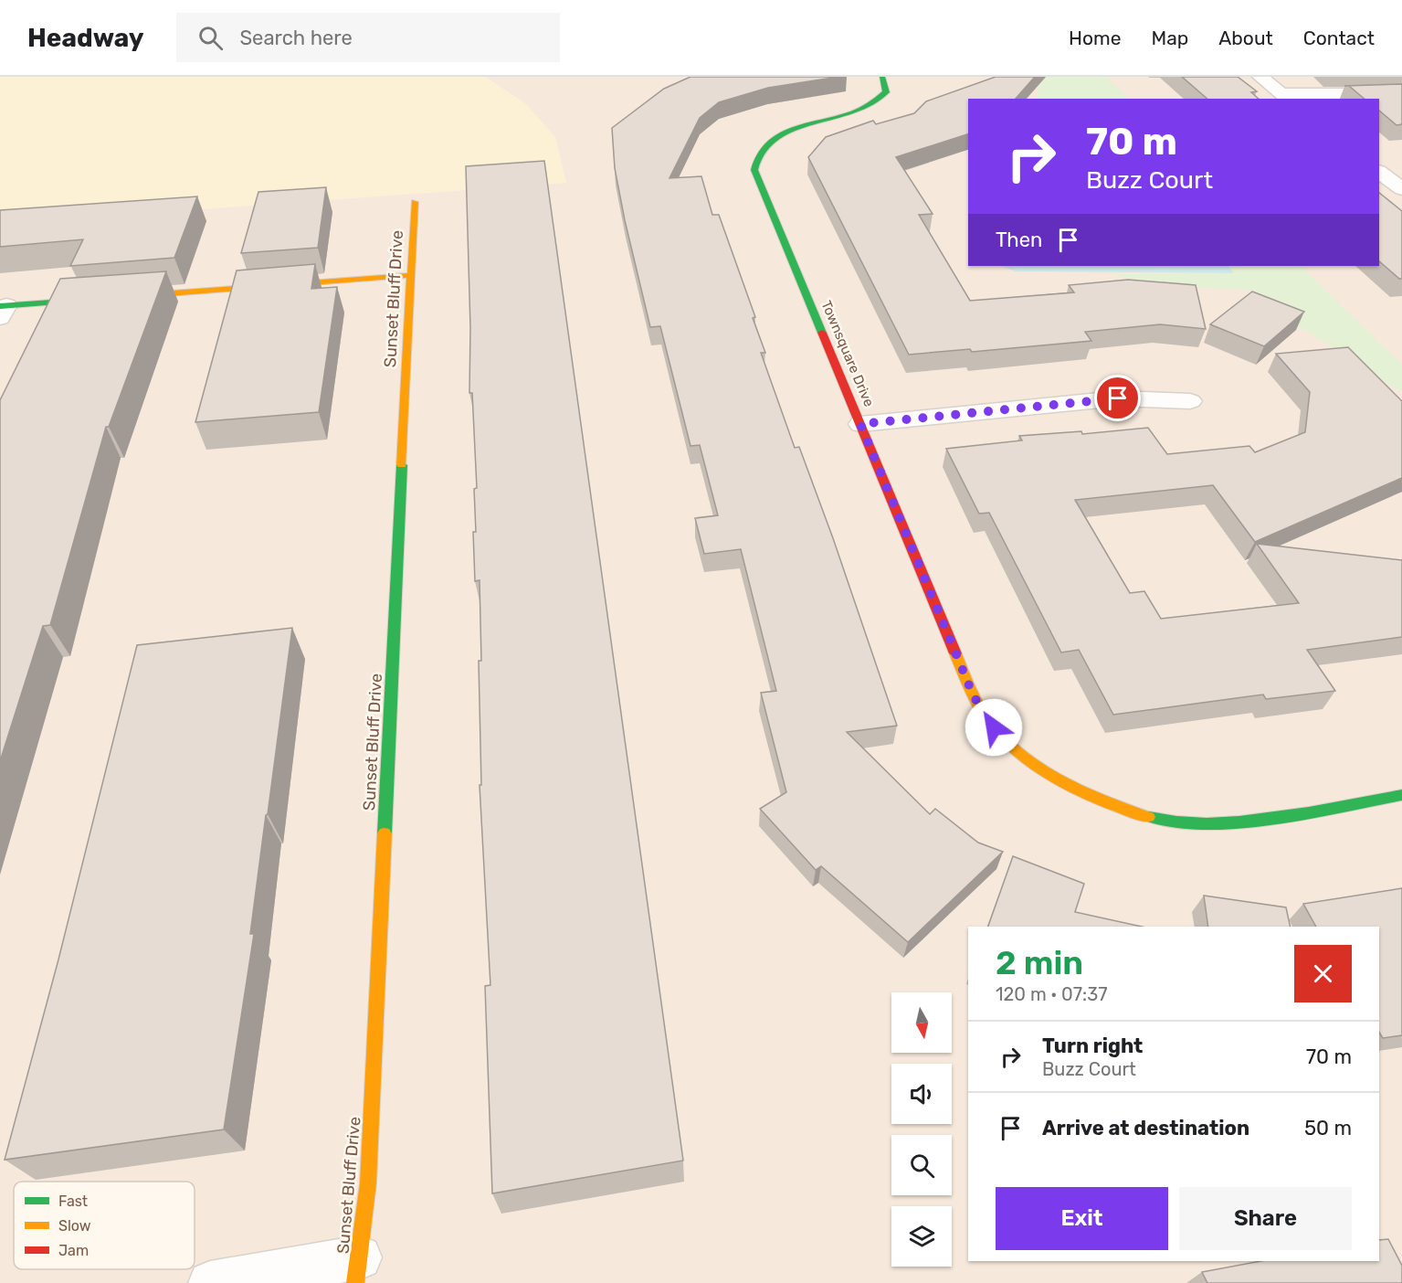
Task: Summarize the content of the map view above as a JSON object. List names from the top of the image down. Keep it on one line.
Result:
{"streets":{"street":["Sunset Bluff Drive","Townsquare Drive"]},"legend":["Fast","Slow","Jam"],"north":"bottom","page":{"header":"Headway","search":"Search here","nav":["Home","Map","About","Contact"],"turn":["70 m","Buzz Court"],"then":"Then","heading":["2 min","120 m · 07:37"],"list":[{"name":"Turn right","note":"Buzz Court","value":"70 m"},{"name":"Arrive at destination","value":"50 m"}],"buttons":["Exit","Share"]}}
